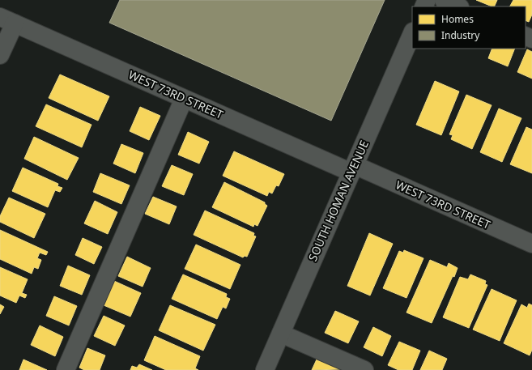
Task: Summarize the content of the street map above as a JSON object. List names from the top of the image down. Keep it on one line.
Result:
{"streets":{"street":["WEST 73RD STREET","SOUTH HOMAN AVENUE"]},"crossings":[["WEST 73RD STREET","SOUTH HOMAN AVENUE"]],"legend":["Homes","Industry"]}
